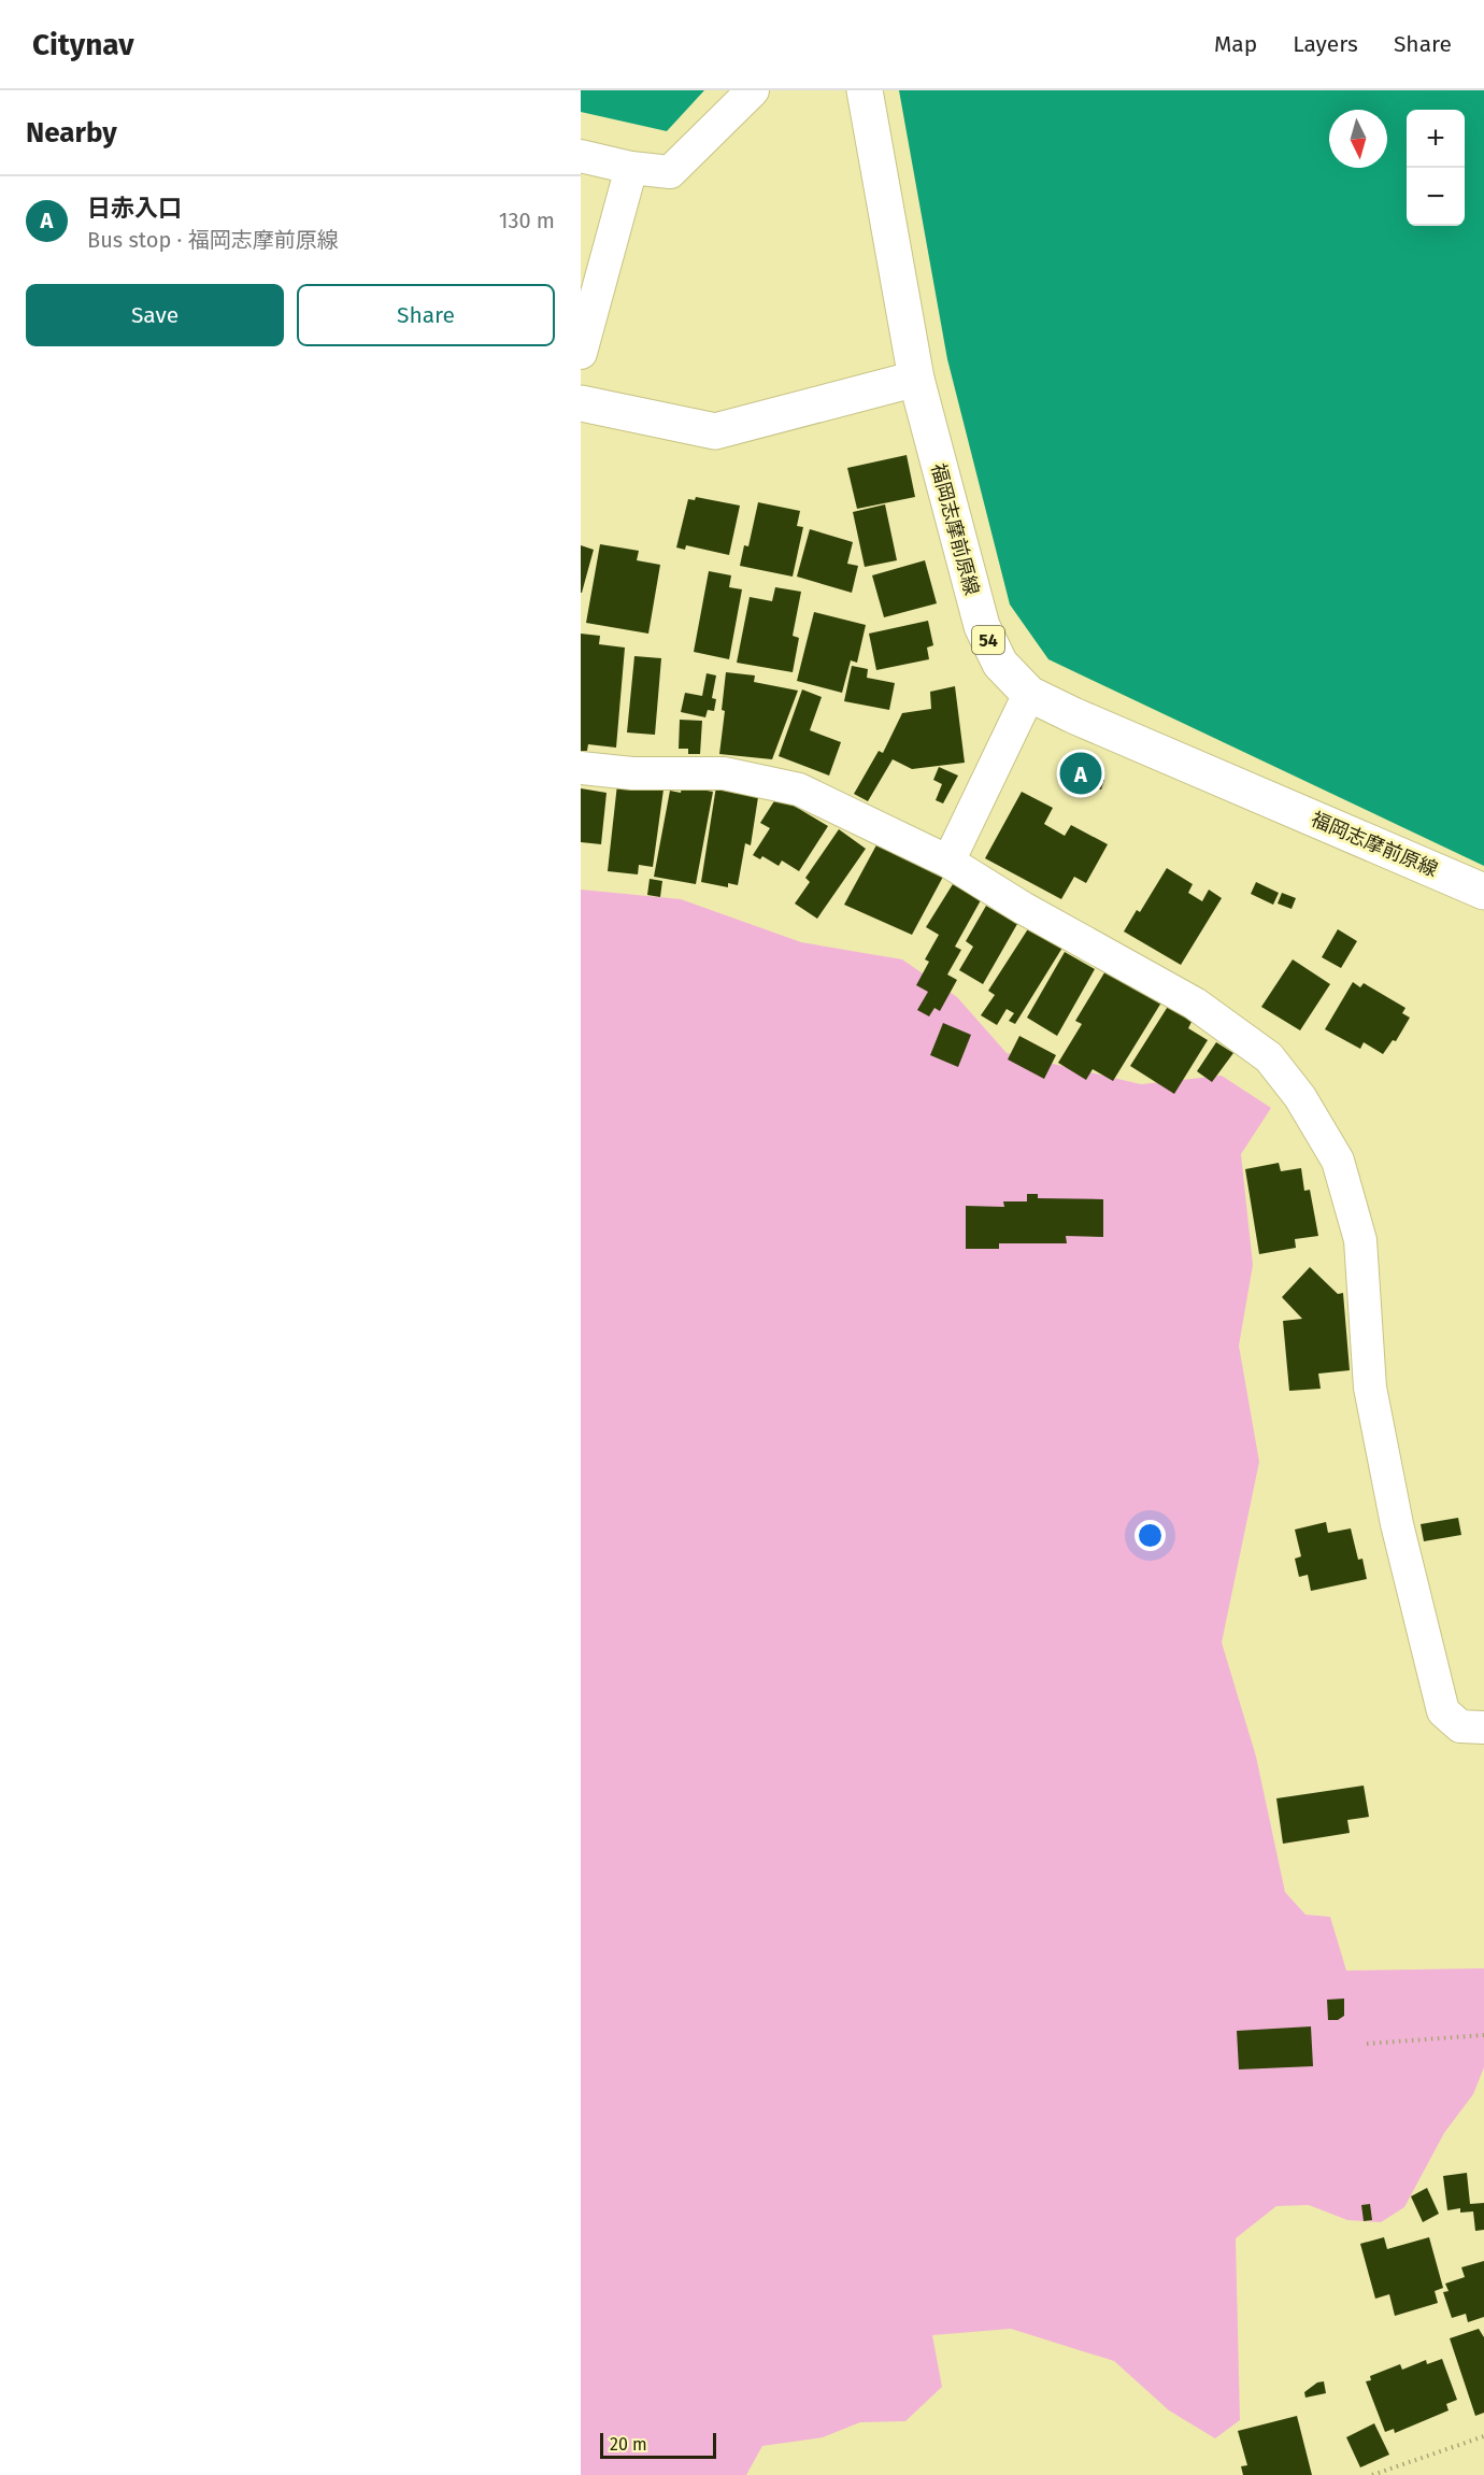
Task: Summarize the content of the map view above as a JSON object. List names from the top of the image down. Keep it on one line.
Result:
{"streets":{"main road":["福岡志摩前原線","54"]},"scale_bar":"20 m","north":"bottom","page":{"header":"Citynav","nav":["Map","Layers","Share"],"heading":"Nearby","map_buttons":["+","−"],"list":[{"mark":"A","name":"日赤入口","note":"Bus stop · 福岡志摩前原線","value":"130 m"}],"buttons":["Save","Share"],"pins":"A","scale":"20 m"}}
